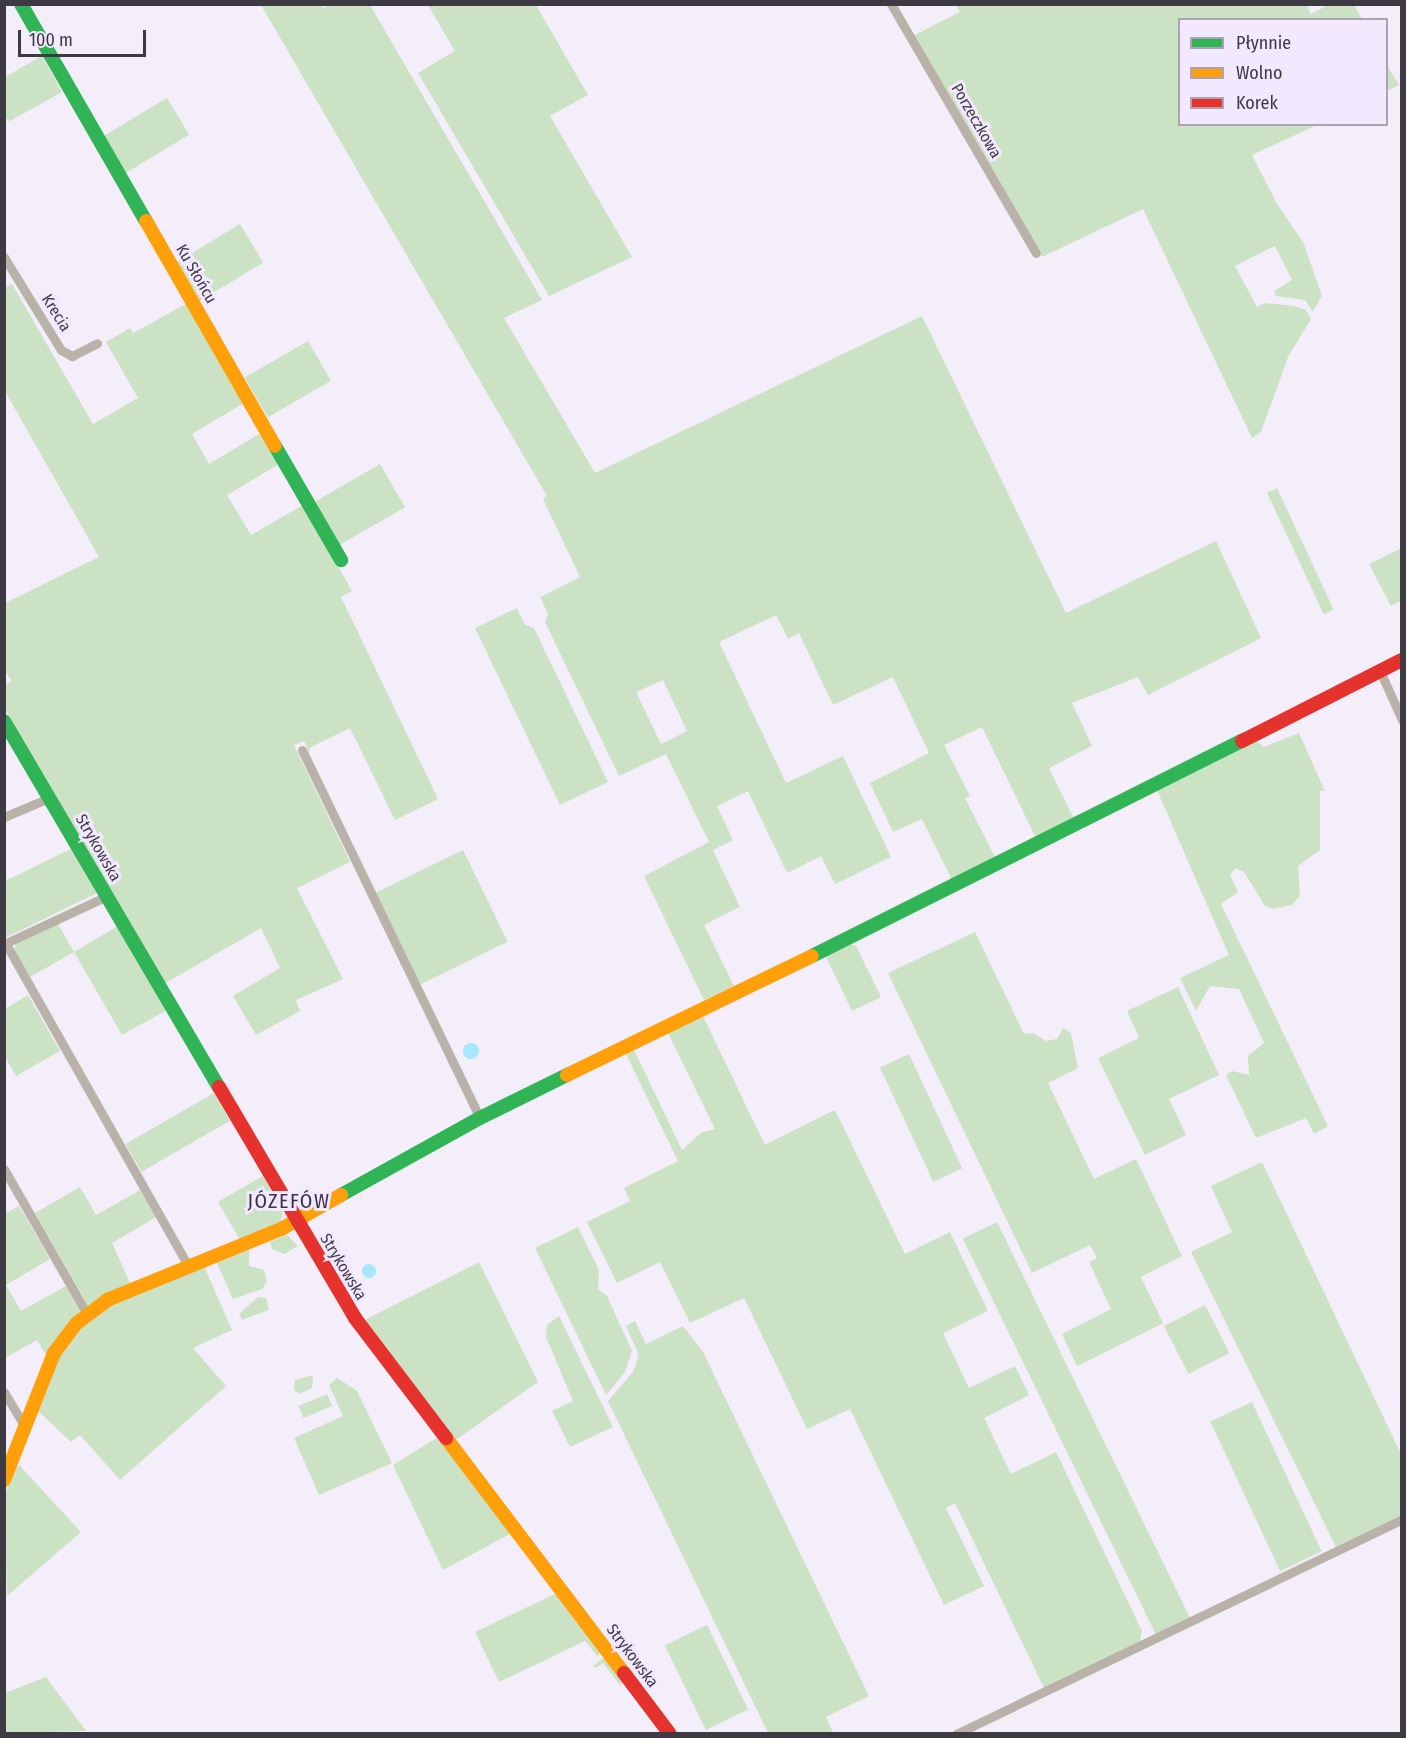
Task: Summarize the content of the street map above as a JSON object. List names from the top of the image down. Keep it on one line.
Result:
{"streets":{"street":["Porzeczkowa","Ku Słońcu","Krecia","Strykowska"]},"districts":["JÓZEFÓW"],"legend":["Płynnie","Wolno","Korek"],"scale_bar":"100 m"}
